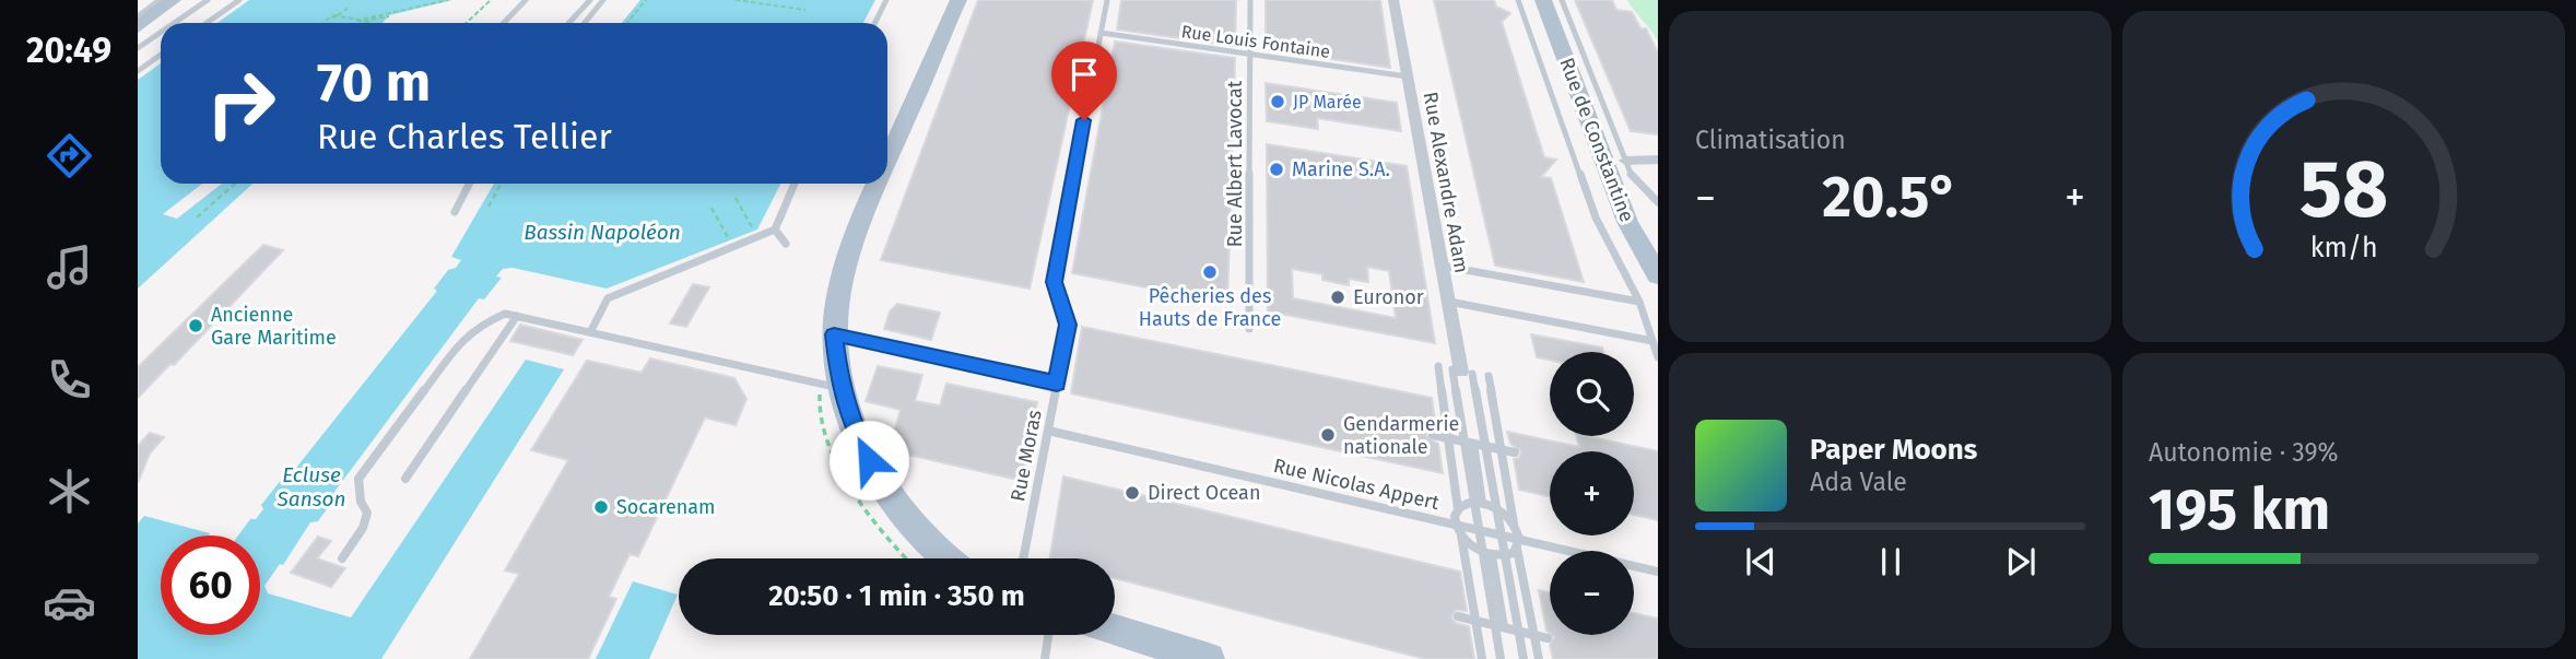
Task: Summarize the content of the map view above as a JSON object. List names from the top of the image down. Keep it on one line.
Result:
{"streets":{"main road":["Rue de Constantine"],"street":["Rue Alexandre Adam"],"lane":["Rue Louis Fontaine","Rue Albert Lavocat","Rue Moras","Rue Nicolas Appert"]},"crossings":[["Rue Louis Fontaine","Rue Albert Lavocat"],["Rue Louis Fontaine","Rue Alexandre Adam"],["Rue Louis Fontaine","Rue Moras"],["Rue Moras","Rue Nicolas Appert"]],"water":["Bassin Napoléon","Ecluse Sanson"],"places":["JP Marée","Marine S.A.","Pêcheries des Hauts de France","Euronor","Ancienne Gare Maritime","Gendarmerie nationale","Direct Ocean","Socarenam"],"page":{"tabs":"20:49","tile":["Climatisation",["Autonomie · 39%","195 km"]],"turn":["70 m","Rue Charles Tellier"],"heat":["−","20.5°","+"],"map_buttons":["+","−"],"song":["Paper Moons","Ada Vale"],"limit":"60","trip":"20:50 · 1 min · 350 m","gauge":["58","km/h"]}}
